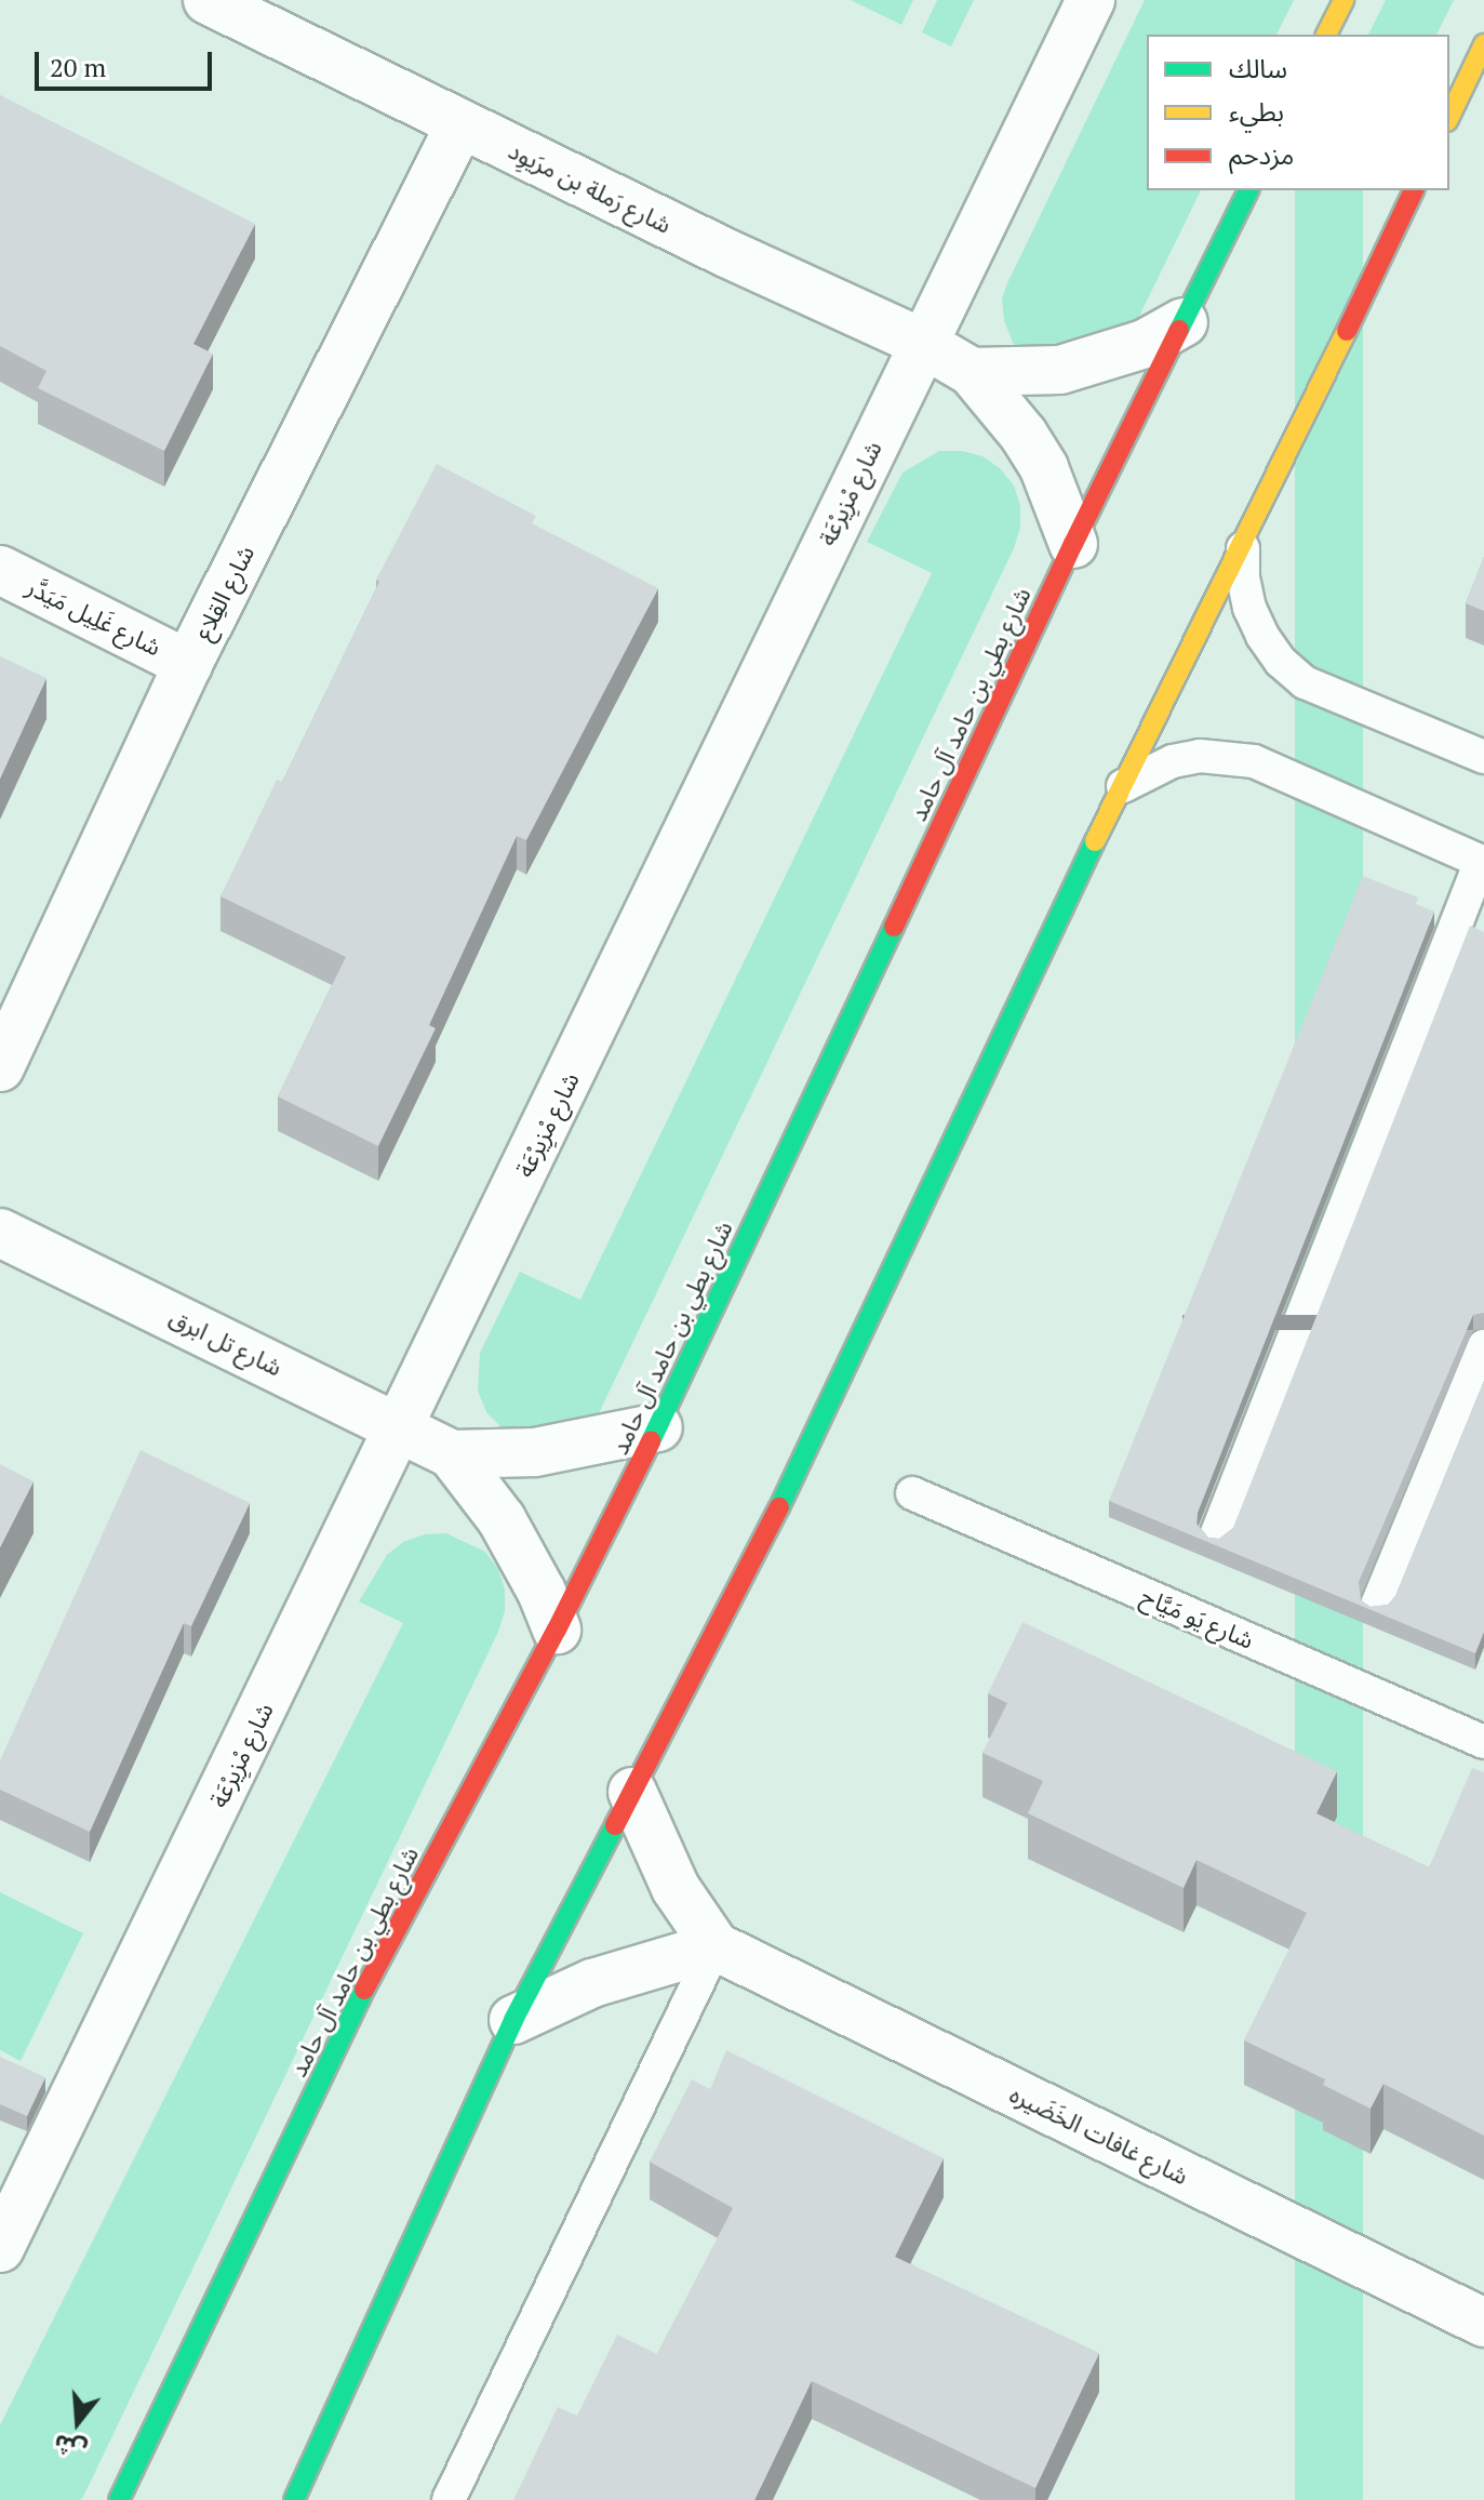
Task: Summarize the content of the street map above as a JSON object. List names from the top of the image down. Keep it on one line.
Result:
{"streets":{"street":["شارع رَملة بن مرَيوِد","شارع مْزِيرْعَة","شارع القِلاع","شارع غَلِيل مَيَدَّر","شارع بطي بن حامد آل حامد","شارع تل ابرق","شارع غافات الخَضَيره"],"lane":["شارع يَو مَيَّاح"]},"crossings":[["شارع رَملة بن مرَيوِد","شارع مْزِيرْعَة"],["شارع رَملة بن مرَيوِد","شارع القِلاع"],["شارع رَملة بن مرَيوِد","شارع بطي بن حامد آل حامد"],["شارع مْزِيرْعَة","شارع تل ابرق"],["شارع القِلاع","شارع غَلِيل مَيَدَّر"],["شارع بطي بن حامد آل حامد","شارع تل ابرق"]],"legend":["سالك","بطيء","مزدحم"],"scale_bar":"20 m","north":"bottom"}
